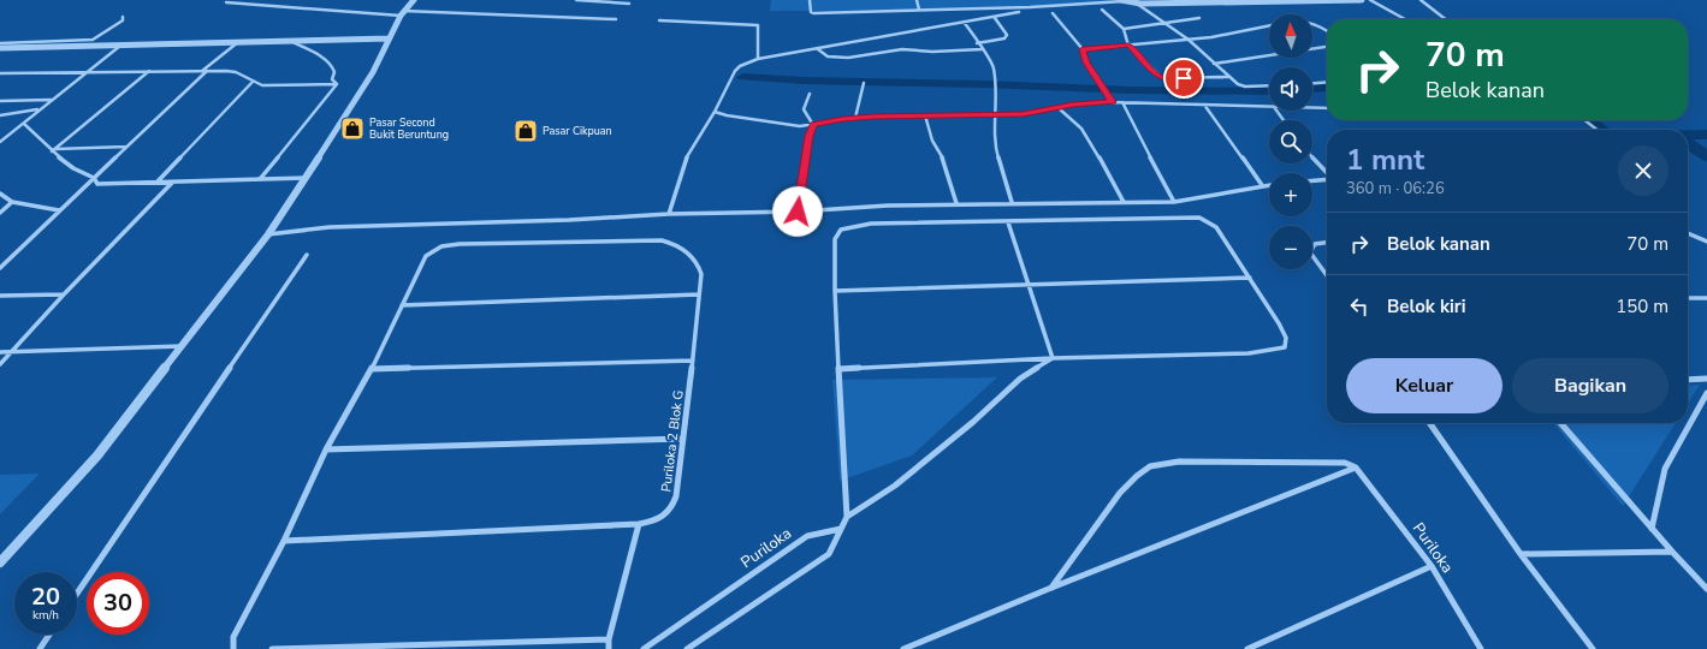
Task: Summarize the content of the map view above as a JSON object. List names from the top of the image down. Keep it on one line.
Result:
{"streets":{"street":["Puriloka 2 Blok G","Puriloka"]},"places":{"shop":["Pasar Second Bukit Beruntung","Pasar Cikpuan"]},"north":"top","page":{"map_buttons":["+","−"],"turn":["70 m","Belok kanan"],"heading":["1 mnt","360 m · 06:26"],"list":[{"name":"Belok kanan","value":"70 m"},{"name":"Belok kiri","value":"150 m"}],"buttons":["Keluar","Bagikan"],"speed":"20 km/h","limit":"30"}}
